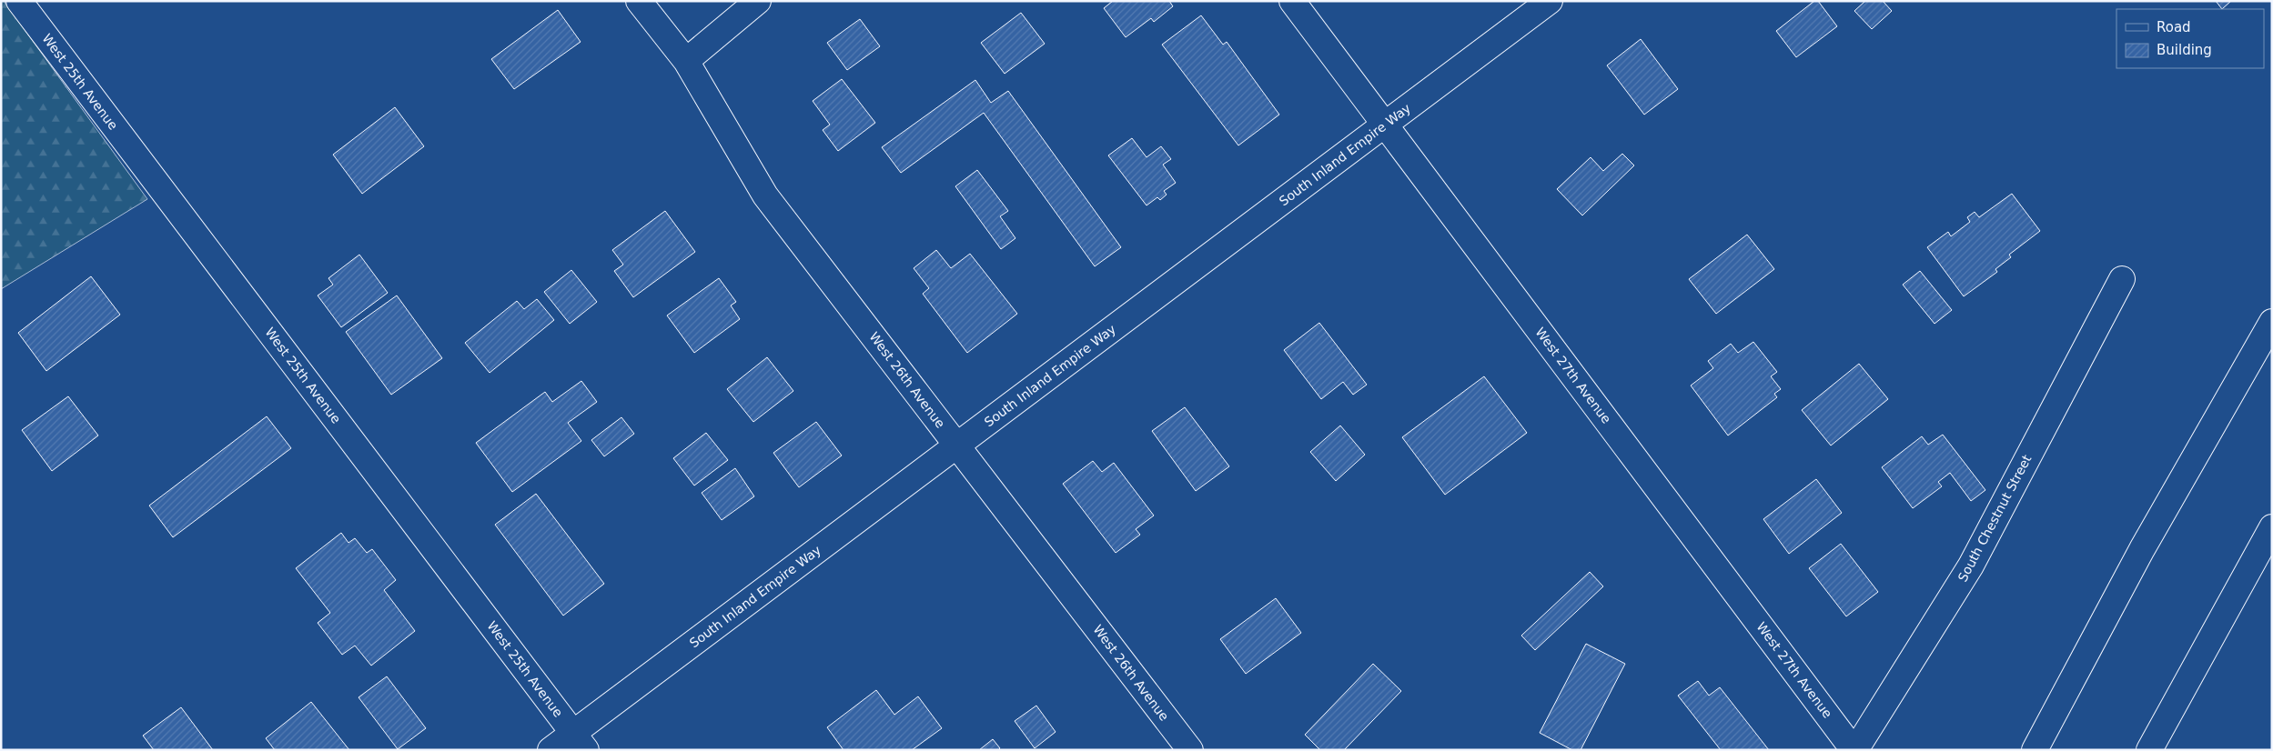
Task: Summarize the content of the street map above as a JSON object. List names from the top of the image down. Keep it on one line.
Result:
{"streets":{"main road":["West 25th Avenue","South Inland Empire Way","West 27th Avenue","West 26th Avenue","South Chestnut Street"]},"crossings":[["West 25th Avenue","South Inland Empire Way"],["South Inland Empire Way","West 27th Avenue"],["South Inland Empire Way","West 26th Avenue"],["West 27th Avenue","South Chestnut Street"]],"legend":["Road","Building"]}
